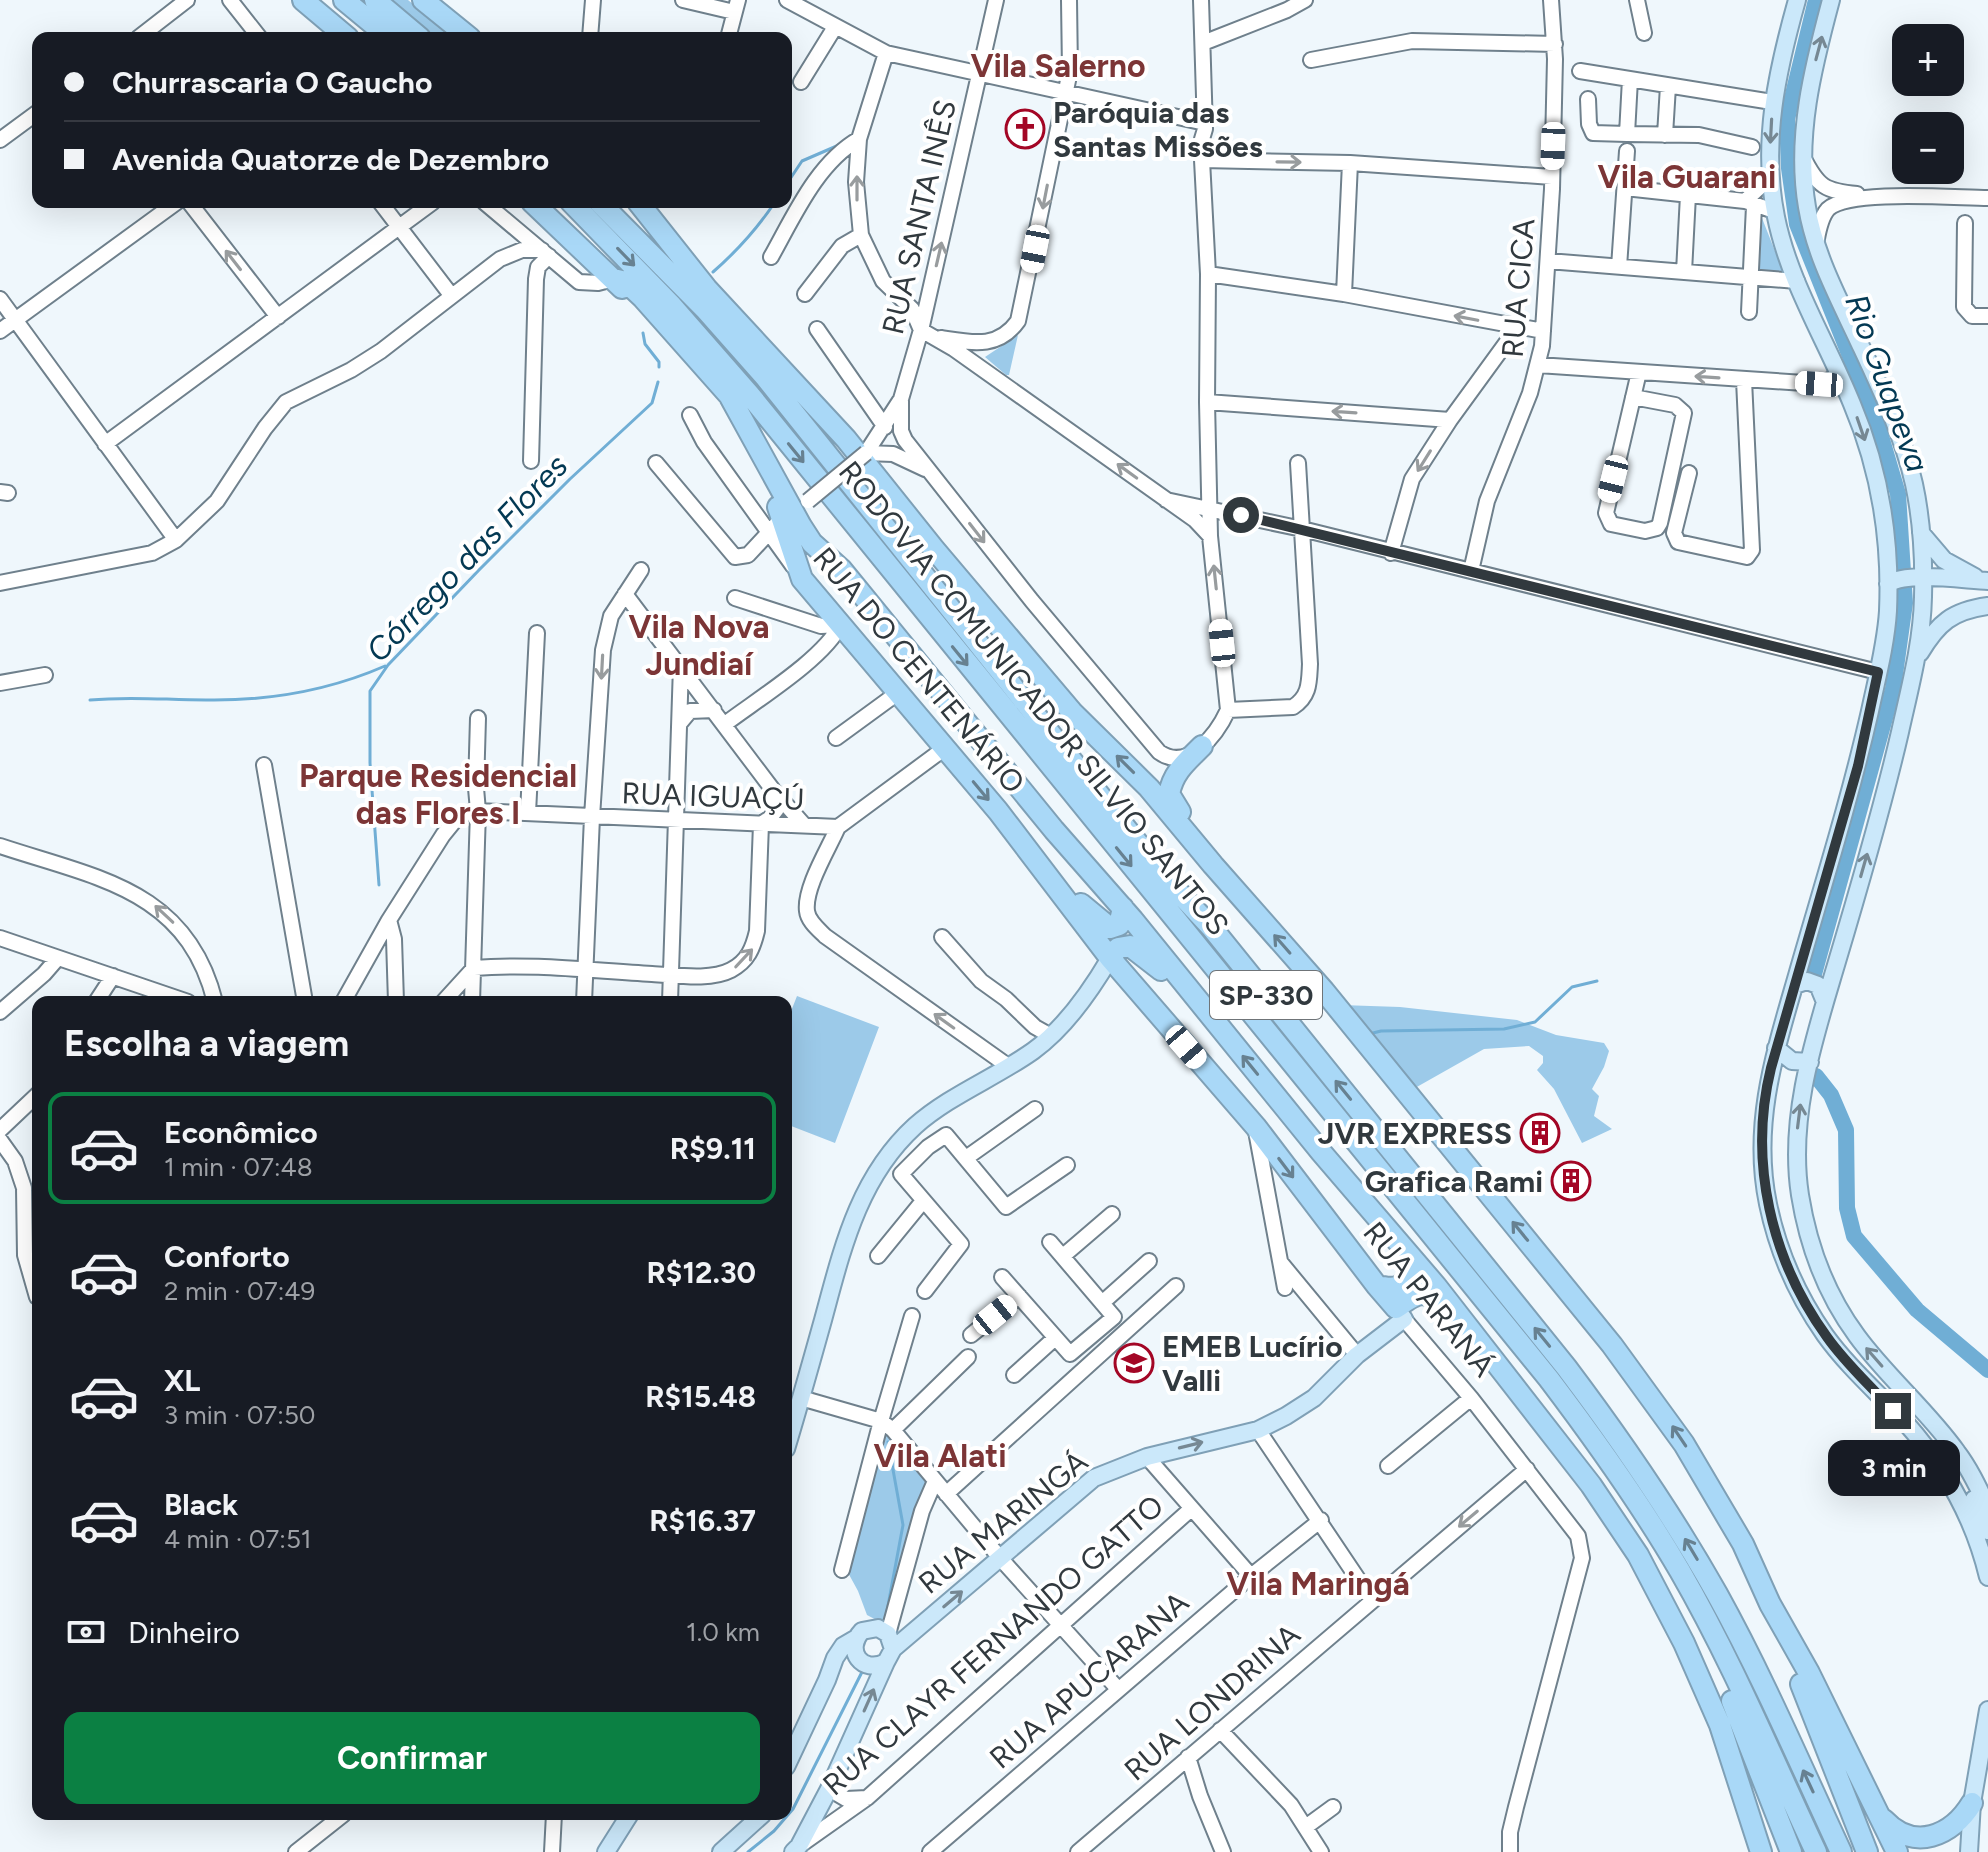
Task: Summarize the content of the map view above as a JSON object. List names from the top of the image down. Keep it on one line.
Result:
{"streets":{"highway":["RUA DO CENTENÁRIO","RODOVIA COMUNICADOR SILVIO SANTOS","SP-330","RUA PARANÁ"],"main road":["RUA MARINGÁ"],"street":["RUA SANTA INÊS","RUA CICA","RUA IGUAÇÚ","RUA CLAYR FERNANDO GATTO","RUA APUCARANA","RUA LONDRINA"]},"crossings":[["RUA DO CENTENÁRIO","RUA IGUAÇÚ"],["RUA DO CENTENÁRIO","RUA PARANÁ"],["RUA PARANÁ","RUA MARINGÁ"],["RUA PARANÁ","RUA LONDRINA"]],"one_way":["RUA MARINGÁ"],"districts":["Vila Salerno","Vila Guarani","Vila Nova Jundiaí","Parque Residencial das Flores I","Vila Alati","Vila Maringá"],"water":["Rio Guapeva","Córrego das Flores"],"places":{"church":["Paróquia das Santas Missões"],"building":["JVR EXPRESS","Grafica Rami"],"school or university":["EMEB Lucírio Valli"]},"page":{"map_buttons":["+","−"],"banner":["Churrascaria O Gaucho","Avenida Quatorze de Dezembro"],"heading":"Escolha a viagem","list":[{"name":"Econômico","note":"1 min · 07:48","value":"R$9.11"},{"name":"Conforto","note":"2 min · 07:49","value":"R$12.30"},{"name":"XL","note":"3 min · 07:50","value":"R$15.48"},{"name":"Black","note":"4 min · 07:51","value":"R$16.37"}],"bubble":"3 min","pay":["Dinheiro","1.0 km"],"buttons":"Confirmar"}}
